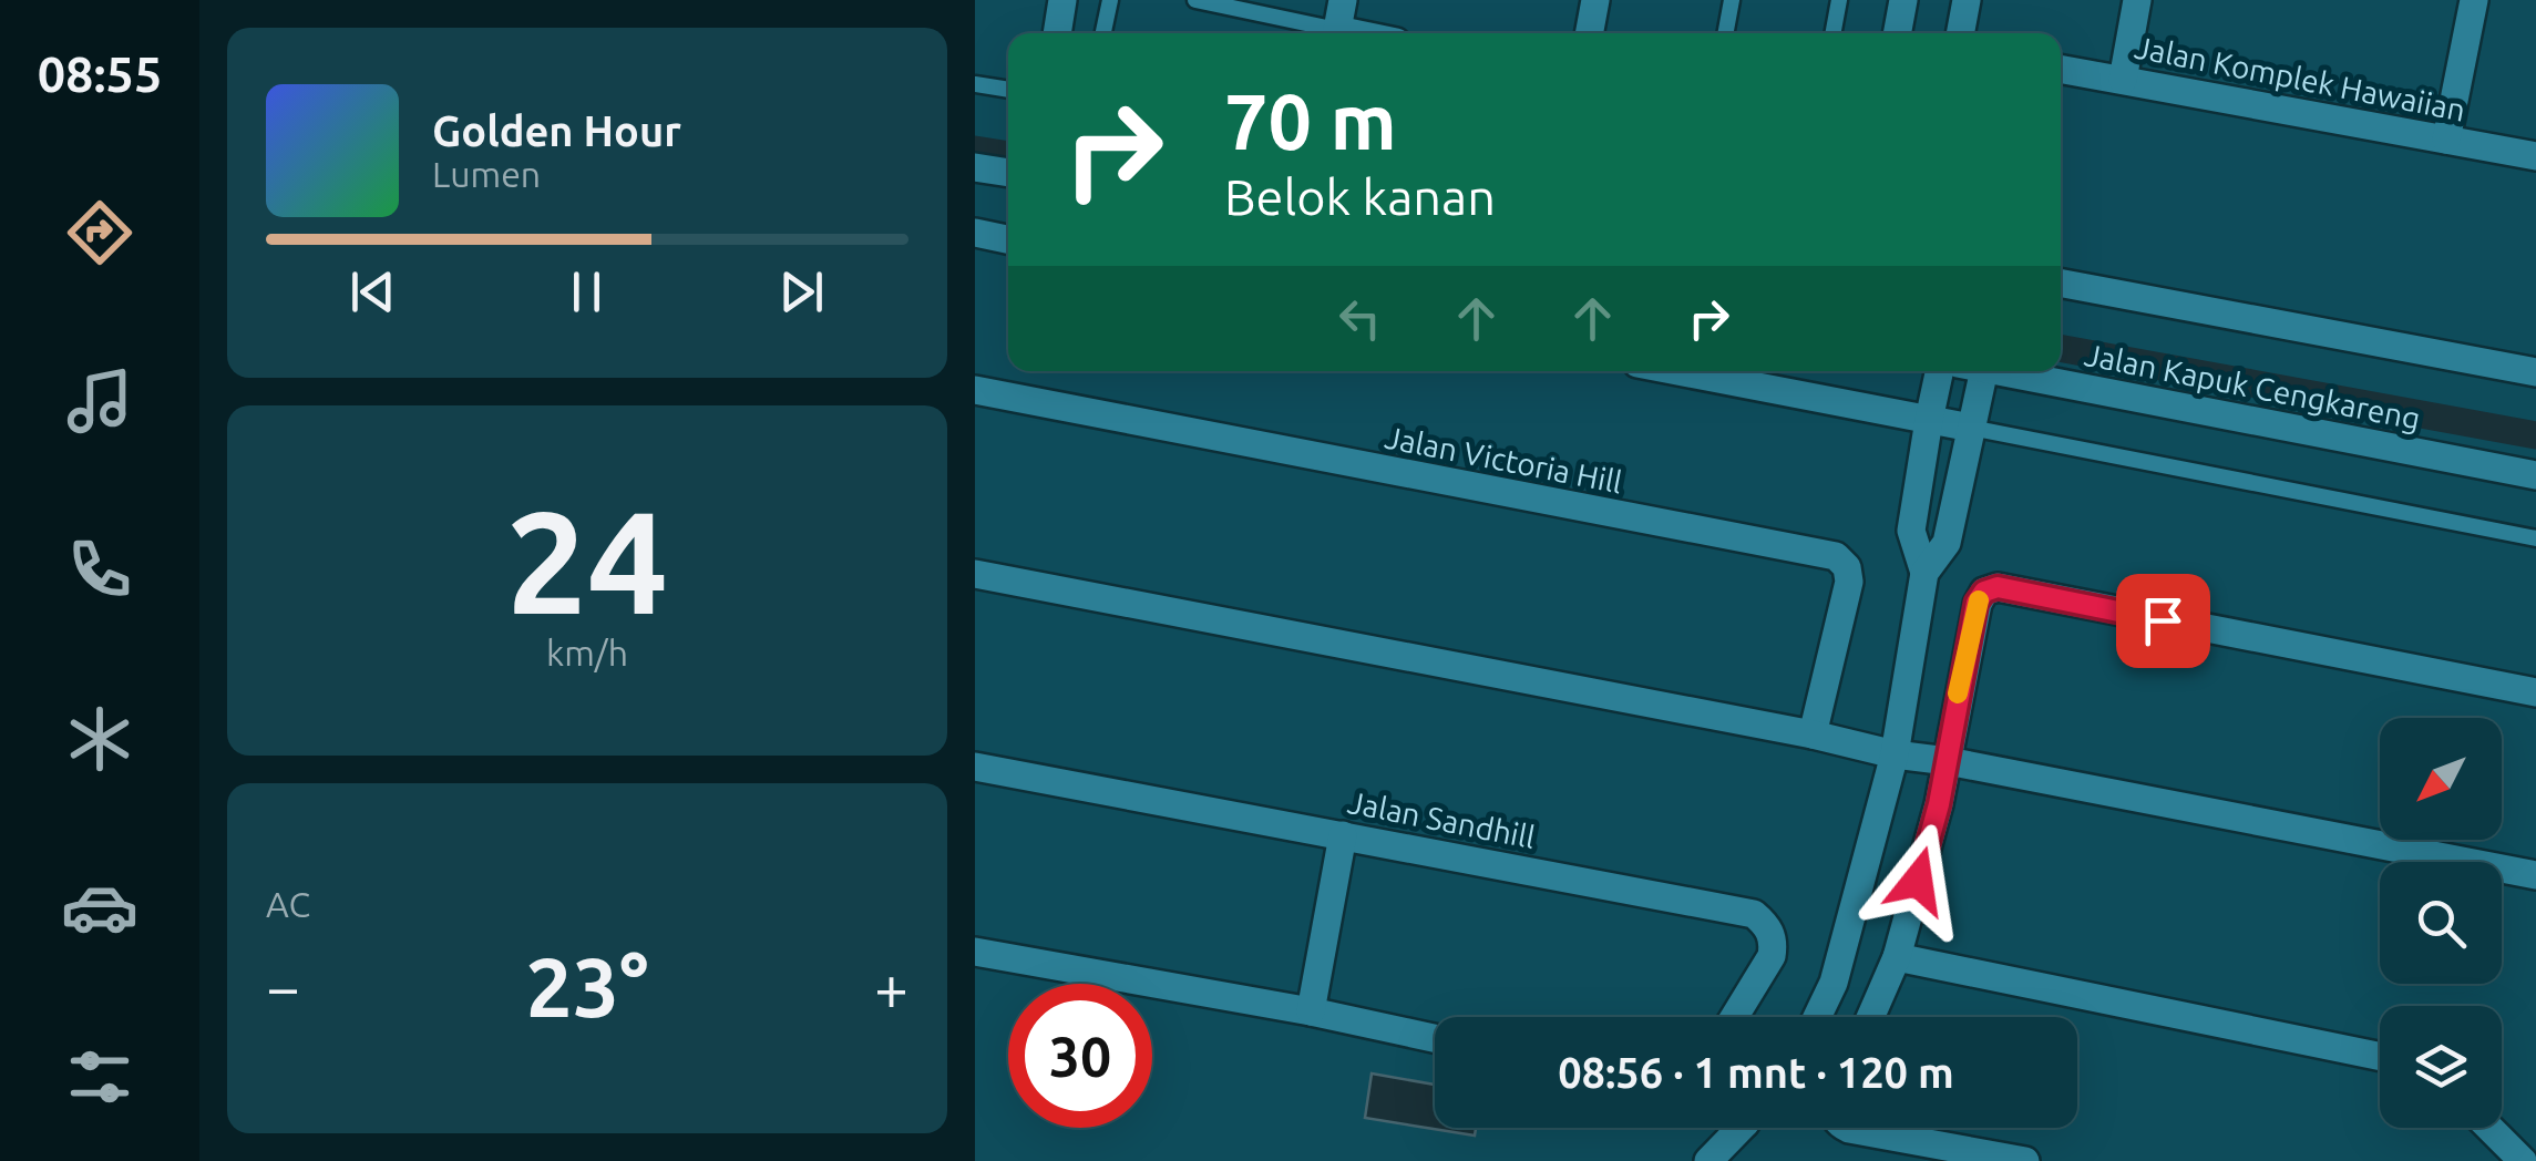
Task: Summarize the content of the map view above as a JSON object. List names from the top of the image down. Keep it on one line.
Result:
{"streets":{"street":["Jalan Komplek Hawaiian","Jalan Kapuk Cengkareng","Jalan Victoria Hill","Jalan Sandhill"]},"north":"bottom left","page":{"tabs":"08:55","turn":["70 m","Belok kanan"],"song":["Golden Hour","Lumen"],"tile":[["24","km/h"],"AC"],"heat":["−","23°","+"],"limit":"30","trip":"08:56 · 1 mnt · 120 m"}}
